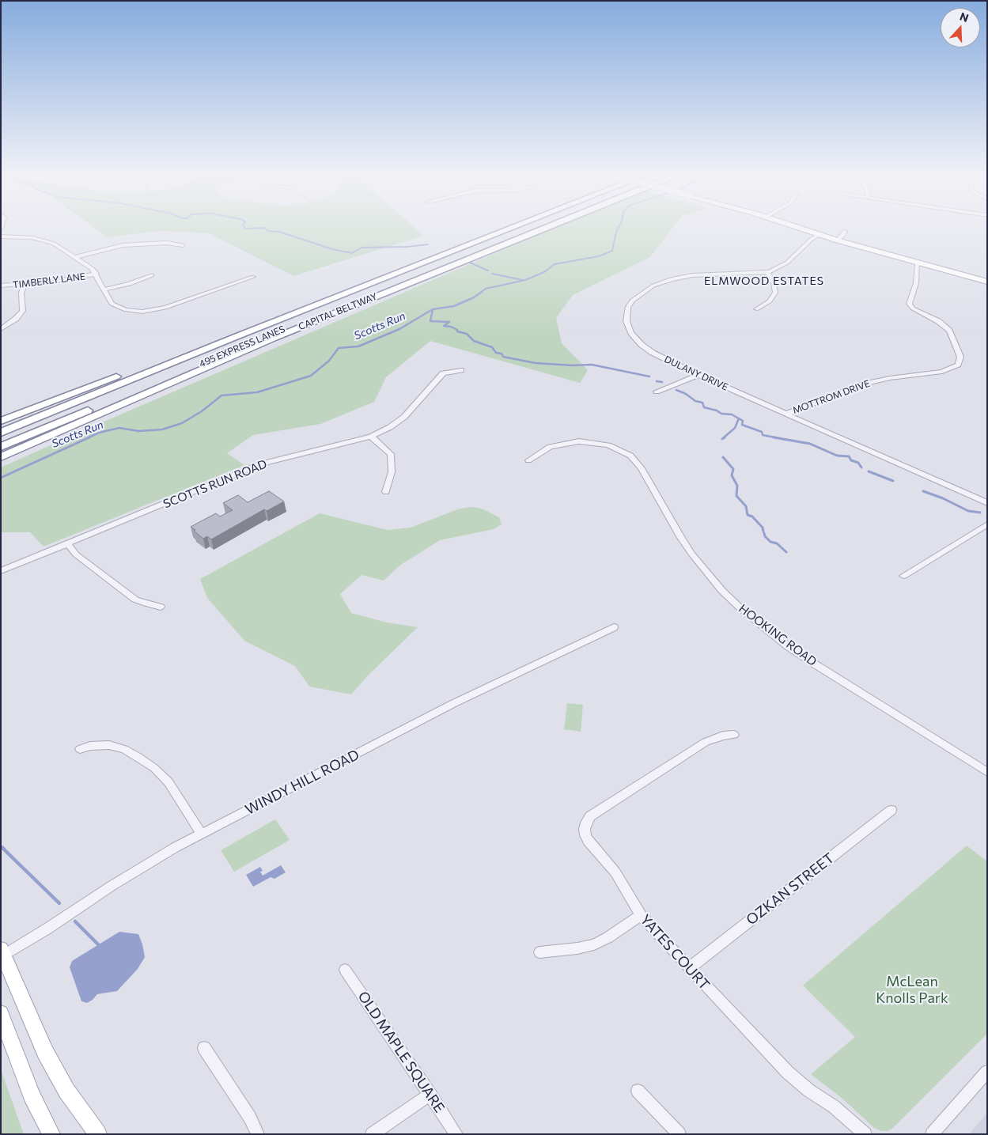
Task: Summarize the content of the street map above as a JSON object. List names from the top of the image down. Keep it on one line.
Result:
{"streets":{"highway":["CAPITAL BELTWAY","495 EXPRESS LANES"],"street":["TIMBERLY LANE","DULANY DRIVE","MOTTROM DRIVE","SCOTTS RUN ROAD","HOOKING ROAD","WINDY HILL ROAD","OZKAN STREET","YATES COURT","OLD MAPLE SQUARE"]},"crossings":[["DULANY DRIVE","MOTTROM DRIVE"],["OZKAN STREET","YATES COURT"]],"districts":["ELMWOOD ESTATES"],"water":["Scotts Run"],"parks":["McLean Knolls Park"],"north":"top"}
